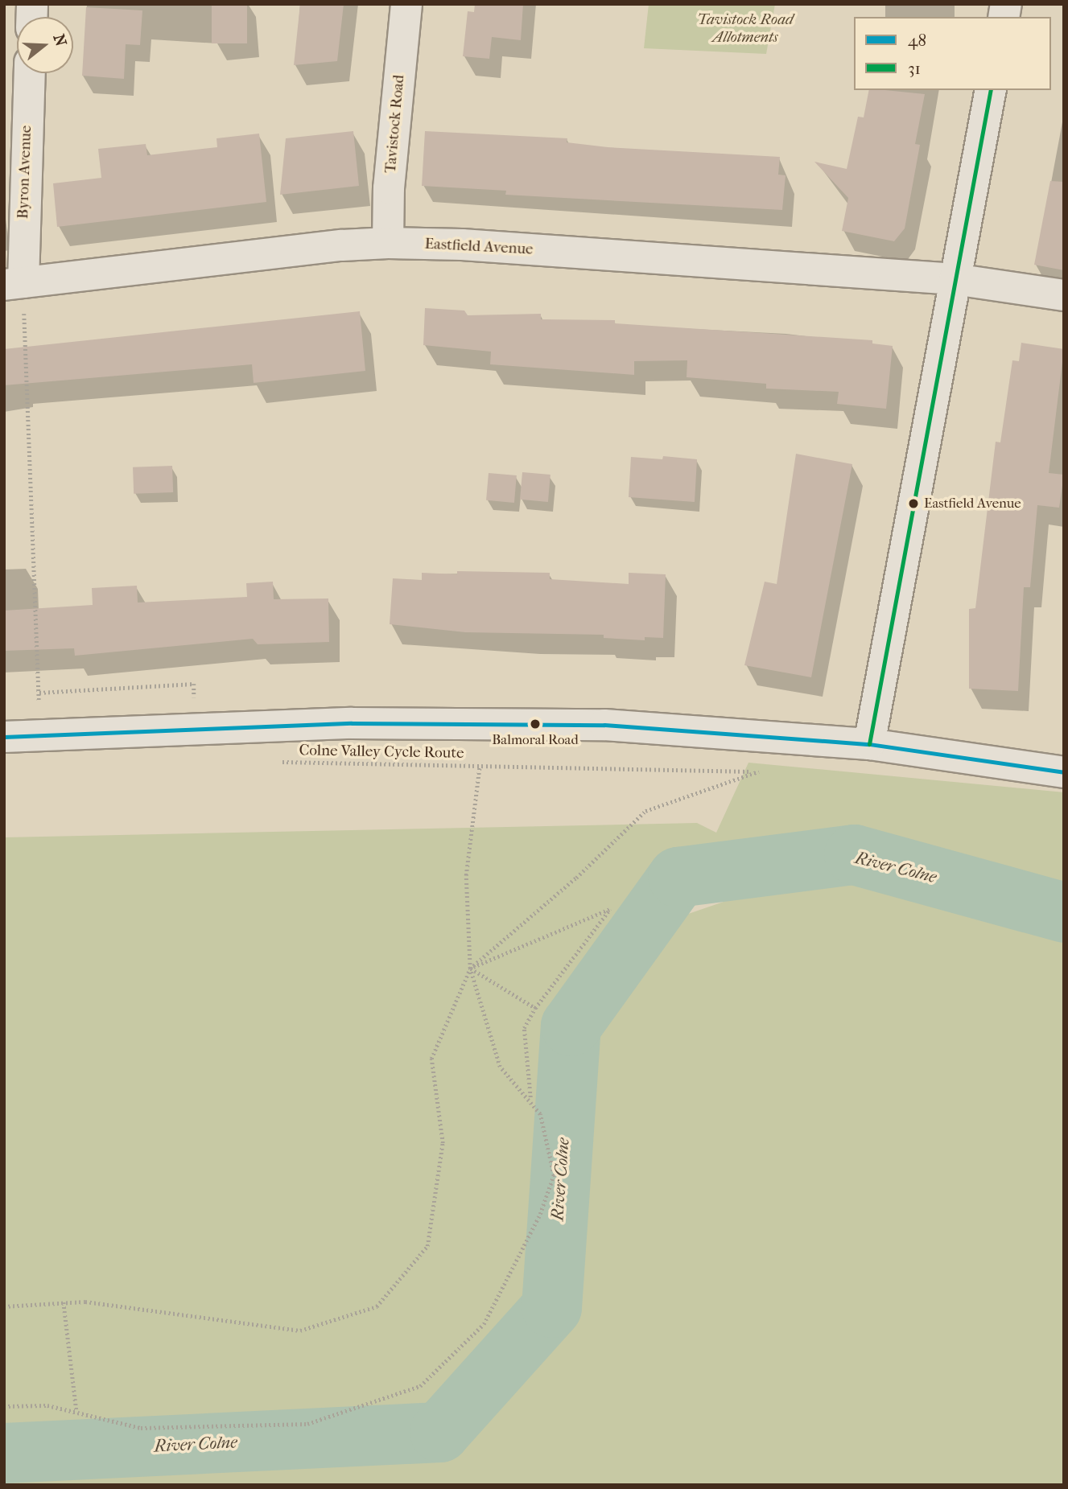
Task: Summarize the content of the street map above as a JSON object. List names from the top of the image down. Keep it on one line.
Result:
{"streets":{"street":["Tavistock Road","Byron Avenue","Eastfield Avenue"],"path":["Colne Valley Cycle Route"]},"crossings":[["Tavistock Road","Eastfield Avenue"],["Byron Avenue","Eastfield Avenue"]],"water":["River Colne"],"parks":["Tavistock Road Allotments"],"places":["Eastfield Avenue","Balmoral Road"],"lines":["transit line 31","transit line 48"],"legend":["48","31"],"north":"right"}
